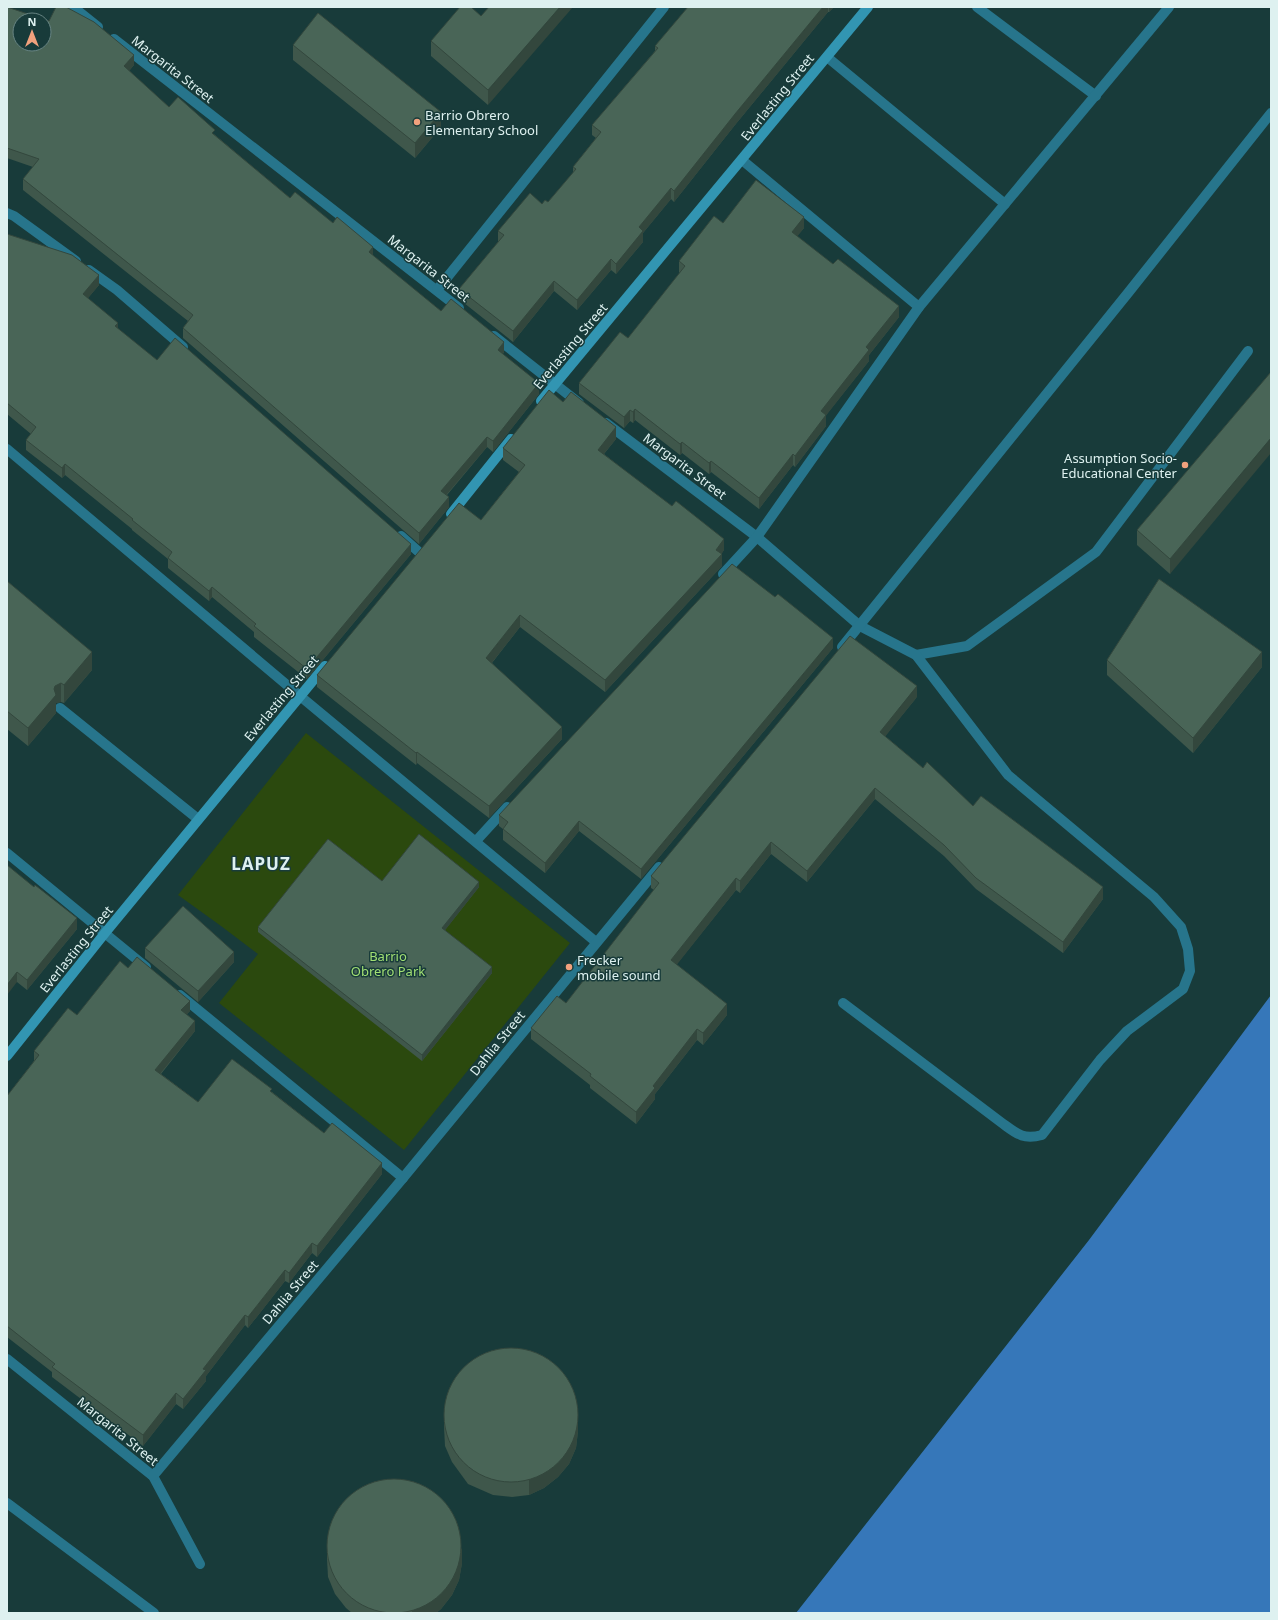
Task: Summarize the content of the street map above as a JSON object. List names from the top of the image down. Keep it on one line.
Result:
{"streets":{"street":["Margarita Street","Everlasting Street","Dahlia Street"]},"crossings":[["Margarita Street","Dahlia Street"]],"districts":["LAPUZ"],"parks":["Barrio Obrero Park"],"places":["Barrio Obrero Elementary School","Assumption Socio- Educational Center","Frecker mobile sound"],"north":"top"}
